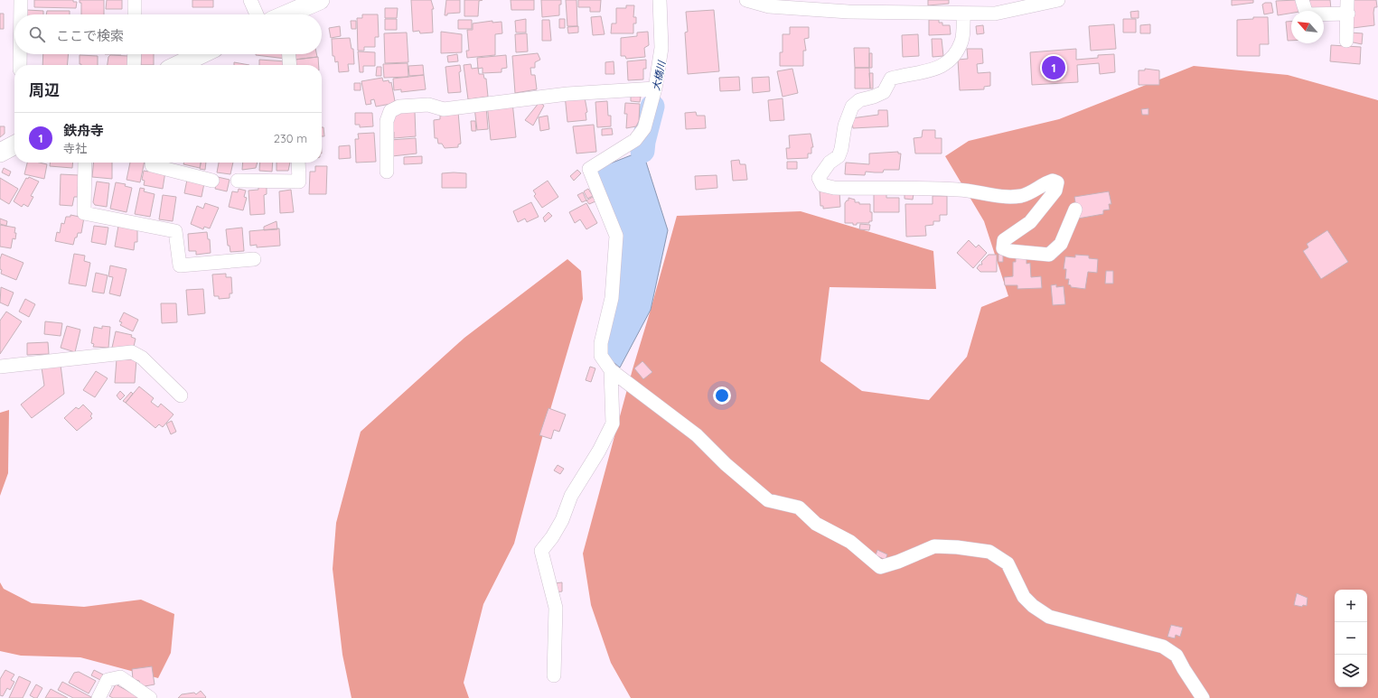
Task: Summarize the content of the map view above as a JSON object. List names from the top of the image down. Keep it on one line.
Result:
{"water":["大橋川"],"north":"top left","page":{"search":"ここで検索","pins":"1","heading":"周辺","list":[{"mark":"1","name":"鉄舟寺","note":"寺社","value":"230 m"}],"map_buttons":["+","−"]}}
